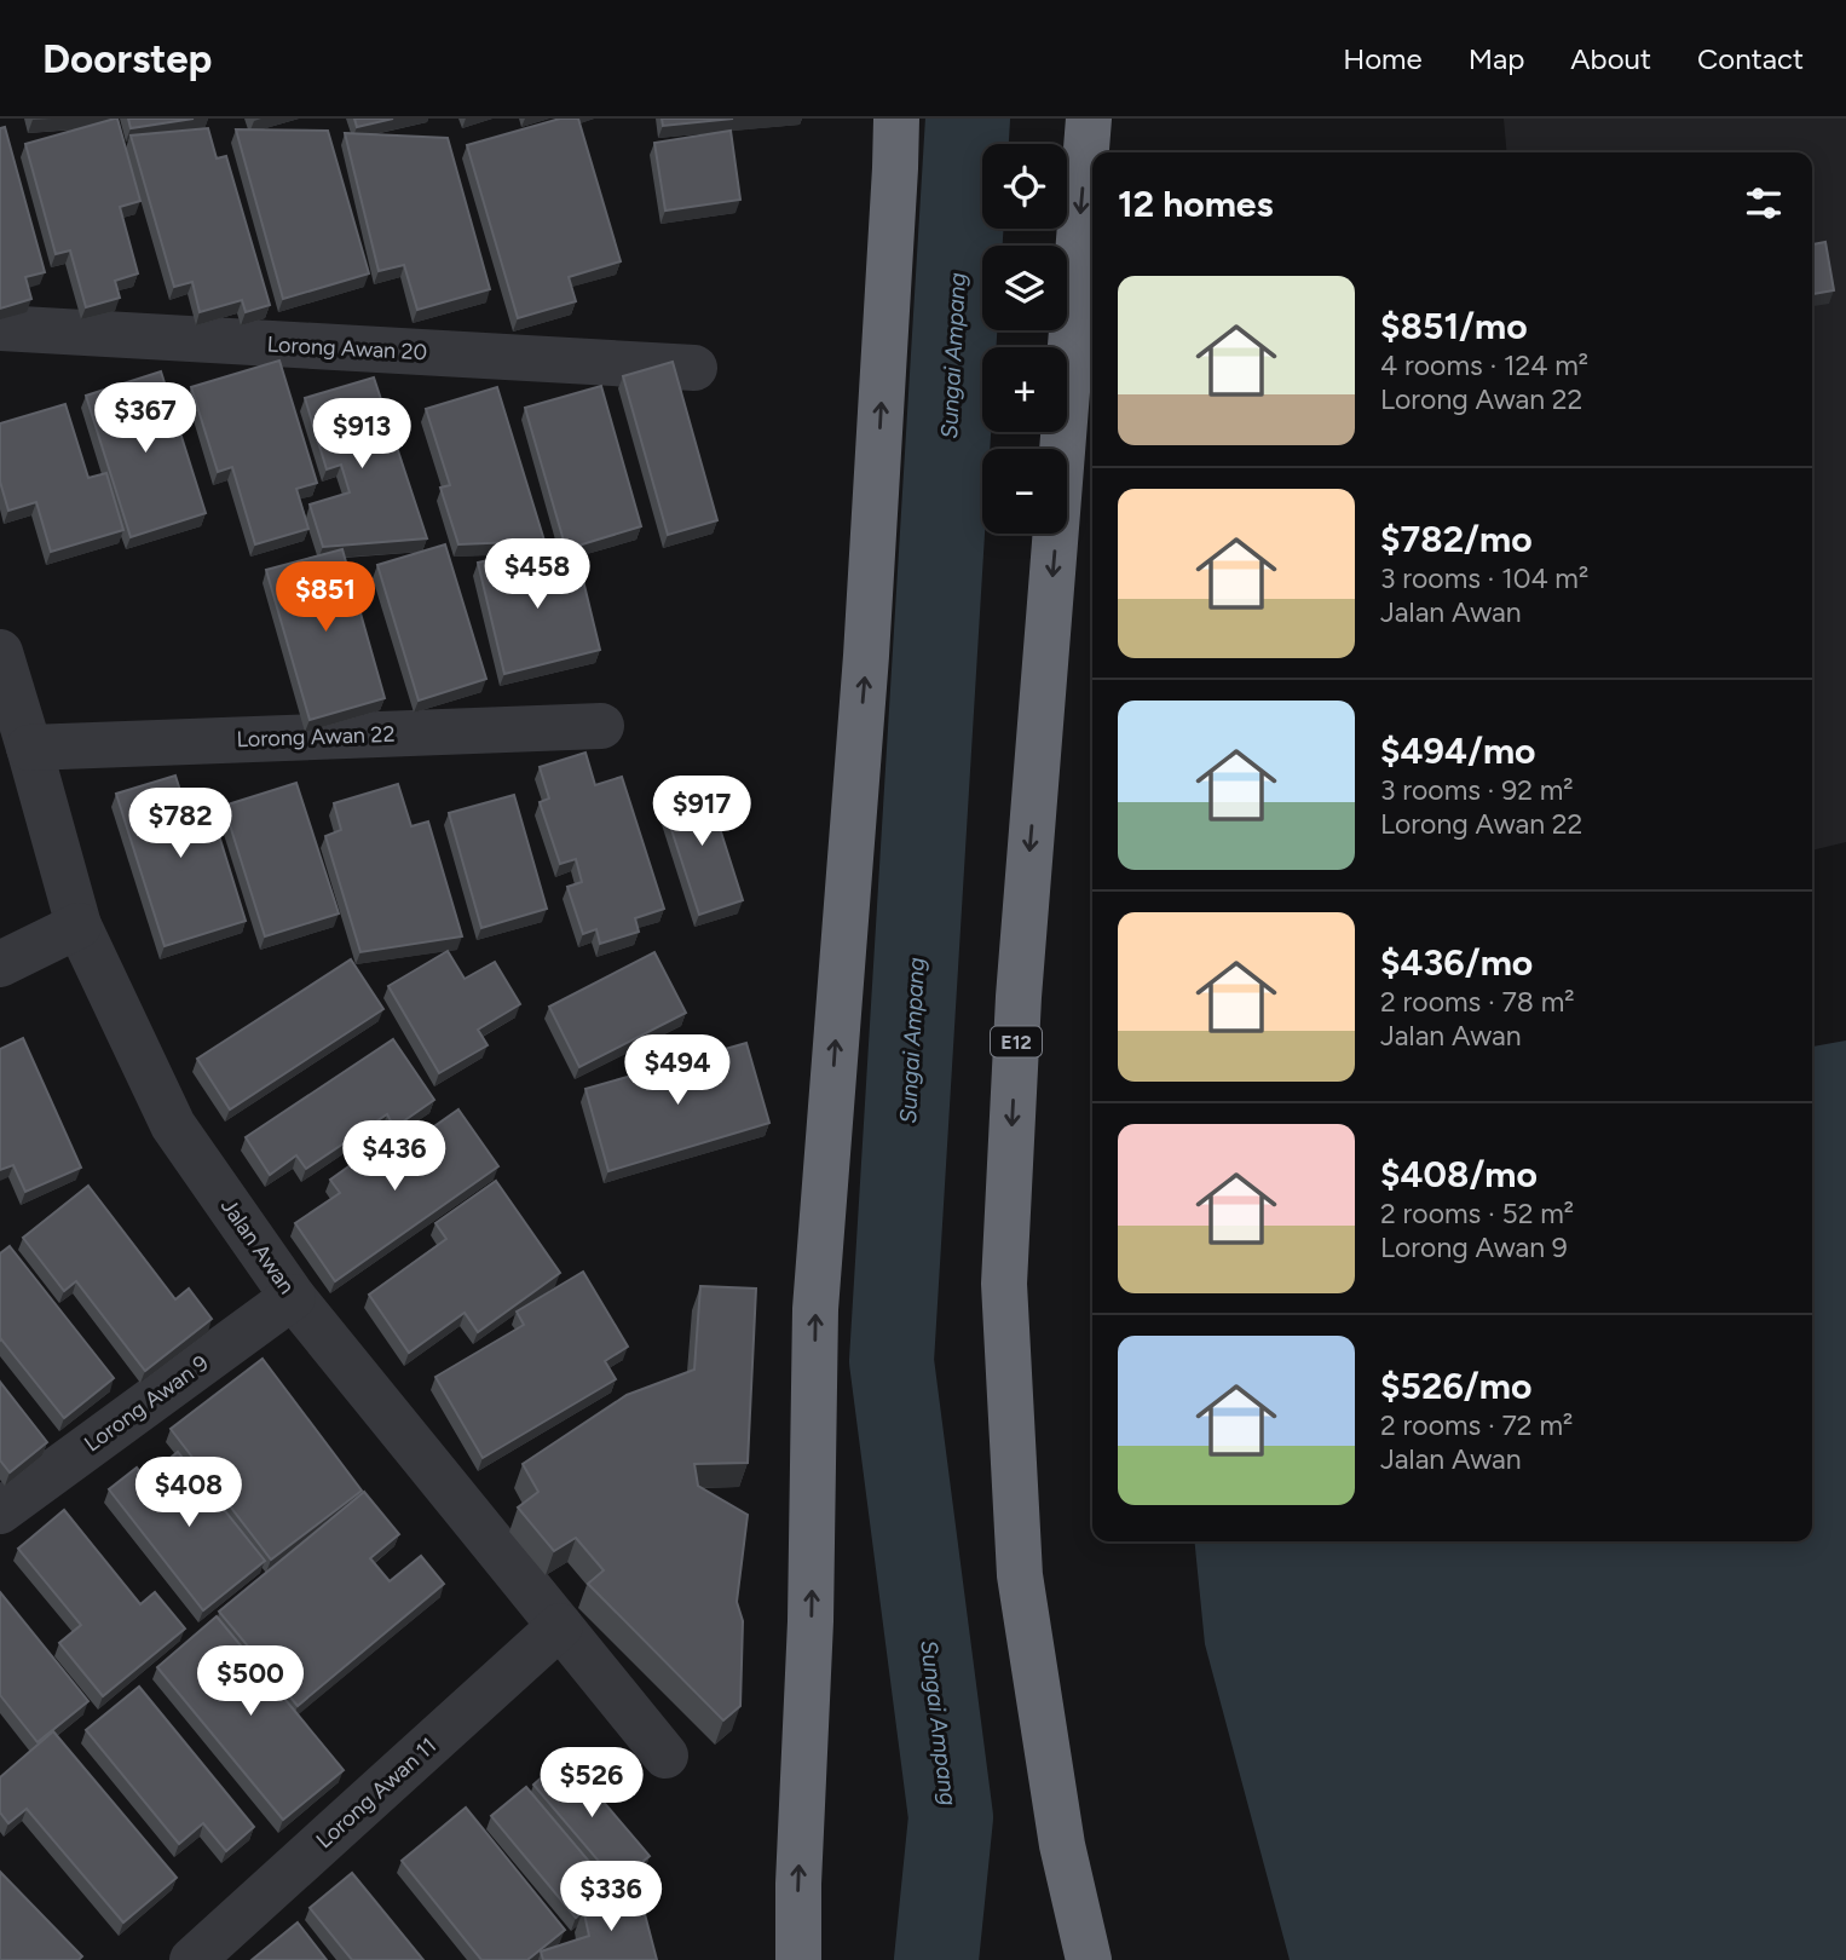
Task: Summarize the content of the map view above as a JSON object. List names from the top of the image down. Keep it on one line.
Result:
{"streets":{"highway":["E12"],"street":["Lorong Awan 20","Lorong Awan 22","Jalan Awan","Lorong Awan 9","Lorong Awan 11"]},"crossings":[["Lorong Awan 22","Jalan Awan"],["Jalan Awan","Lorong Awan 9"],["Jalan Awan","Lorong Awan 11"]],"water":["Sungai Ampang"],"page":{"header":"Doorstep","nav":["Home","Map","About","Contact"],"map_buttons":["+","−"],"heading":"12 homes","list":[{"name":"$851/mo","note":"4 rooms · 124 m² · Lorong Awan 22"},{"name":"$782/mo","note":"3 rooms · 104 m² · Jalan Awan"},{"name":"$494/mo","note":"3 rooms · 92 m² · Lorong Awan 22"},{"name":"$436/mo","note":"2 rooms · 78 m² · Jalan Awan"},{"name":"$408/mo","note":"2 rooms · 52 m² · Lorong Awan 9"},{"name":"$526/mo","note":"2 rooms · 72 m² · Jalan Awan"}],"price":["$367","$913","$458","$851","$917","$782","$494","$436","$408","$500","$526","$336"]}}
